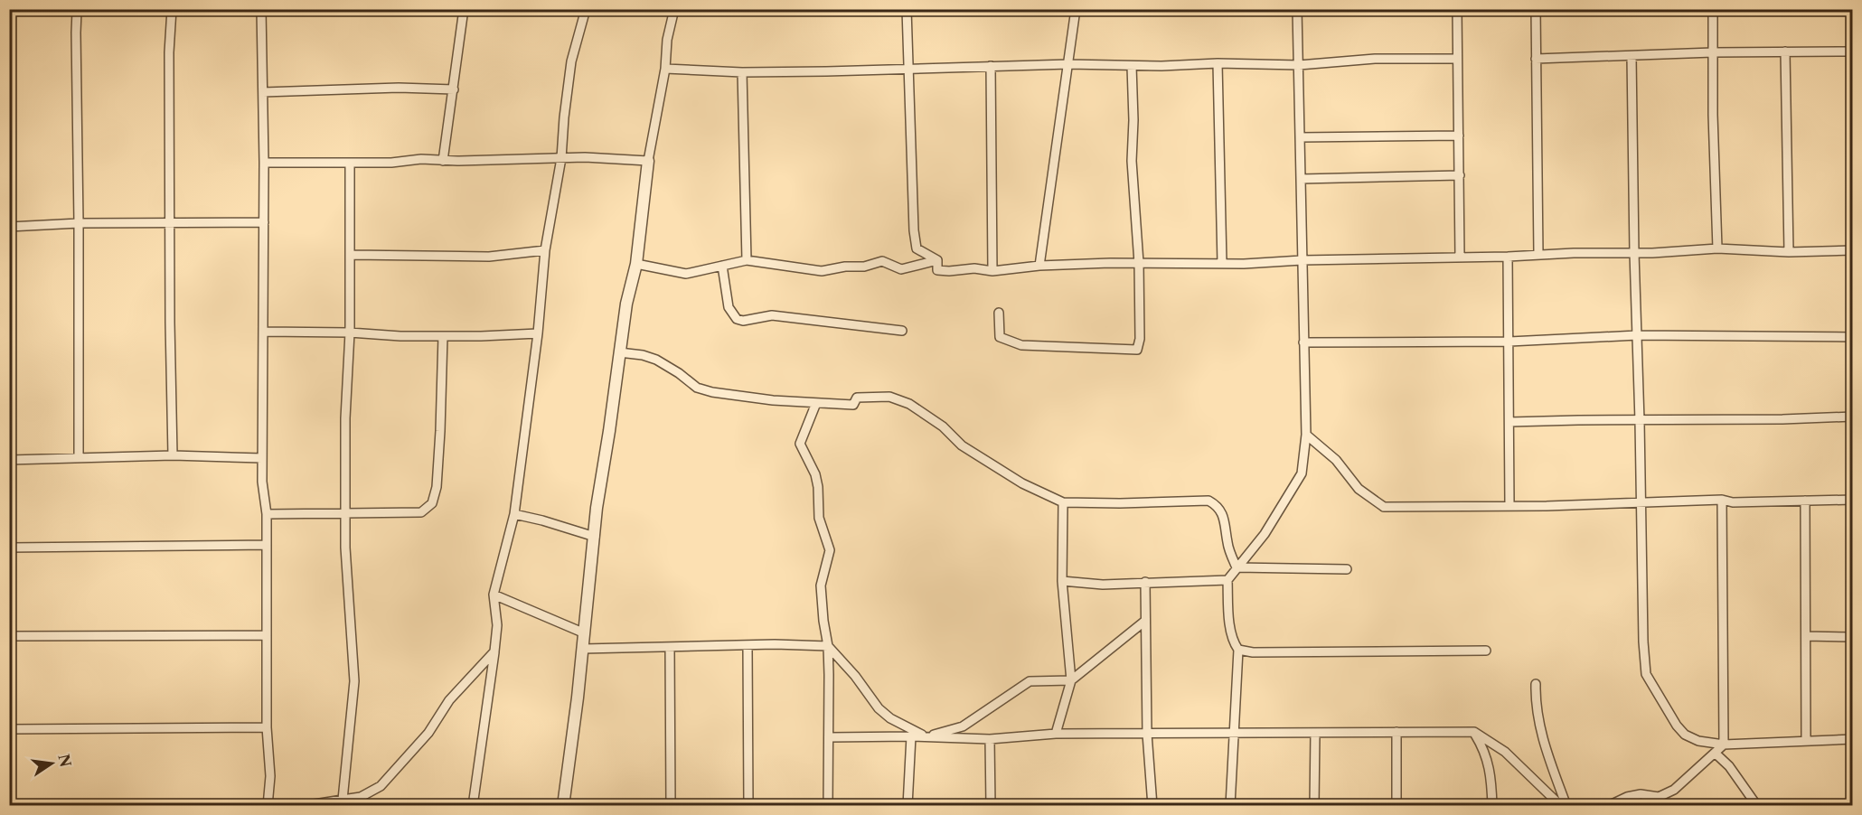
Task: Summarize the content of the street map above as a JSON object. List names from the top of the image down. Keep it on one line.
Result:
{"north":"right"}
